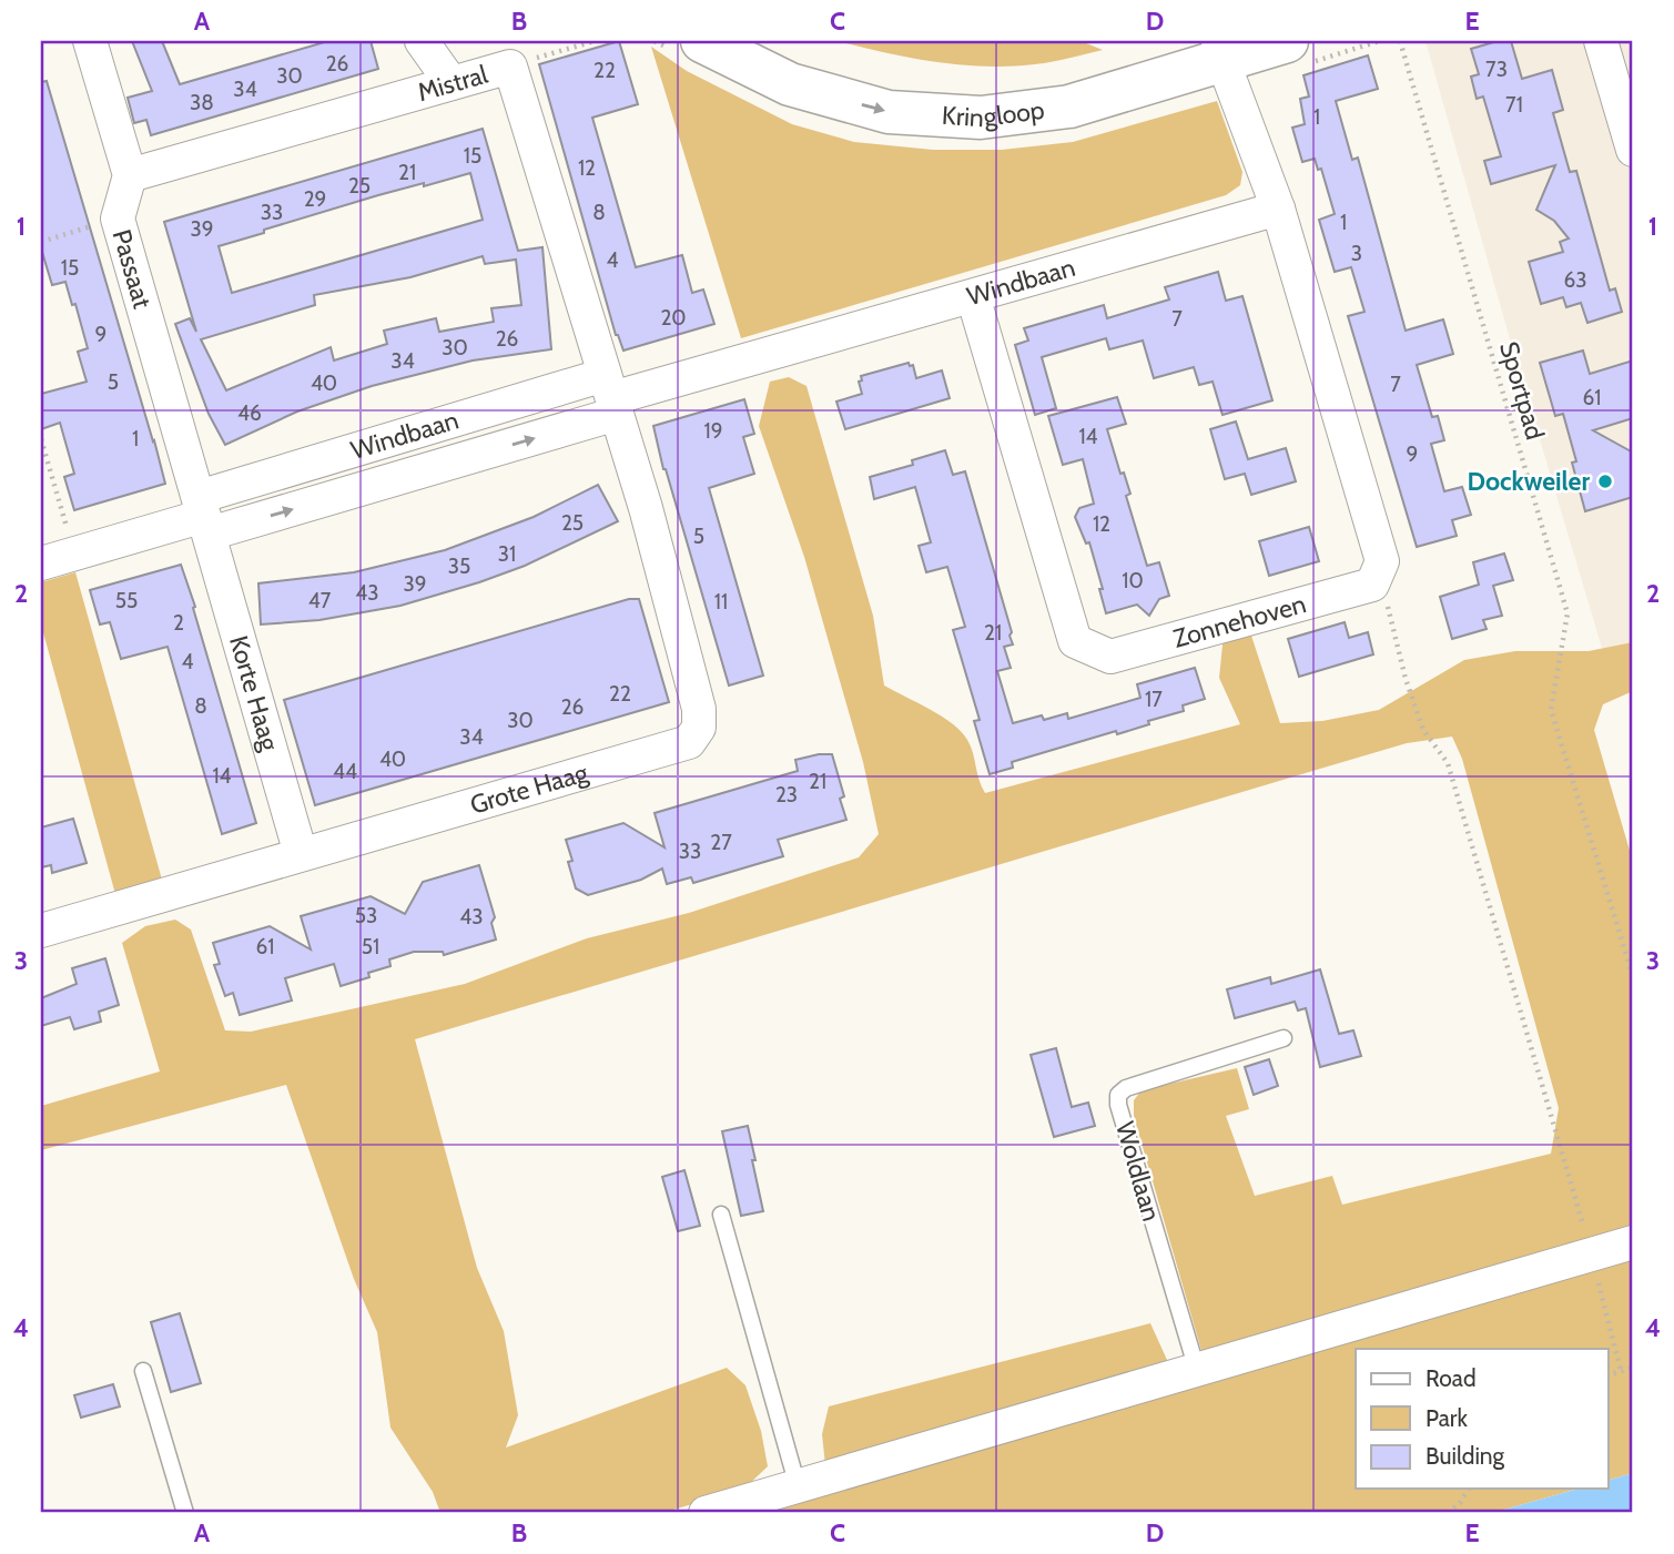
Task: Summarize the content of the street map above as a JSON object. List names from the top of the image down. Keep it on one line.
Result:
{"streets":{"street":["Mistral","Kringloop","Passaat","Windbaan","Zonnehoven","Korte Haag","Grote Haag"],"lane":["Woldlaan"],"path":["Sportpad"]},"crossings":[["Mistral","Passaat"],["Mistral","Windbaan"],["Mistral","Grote Haag"],["Passaat","Windbaan"],["Passaat","Korte Haag"],["Windbaan","Zonnehoven"],["Windbaan","Korte Haag"],["Windbaan","Grote Haag"],["Korte Haag","Grote Haag"]],"places":["Dockweiler"],"house_numbers":["26","73","22","30","34","38","71","1","15","12","21","25","29","33","8","1","39","3","4","15","63","20","7","9","26","30","34","5","40","7","61","46","19","14","1","9","25","12","5","31","35","10","39","43","55","47","11","2","21","4","22","17","8","26","30","34","40","44","14","21","23","27","33","53","43","61","51"],"legend":["Road","Park","Building"],"grid":{"columns":["A","B","C","D","E"],"rows":["1","2","3","4"]}}
